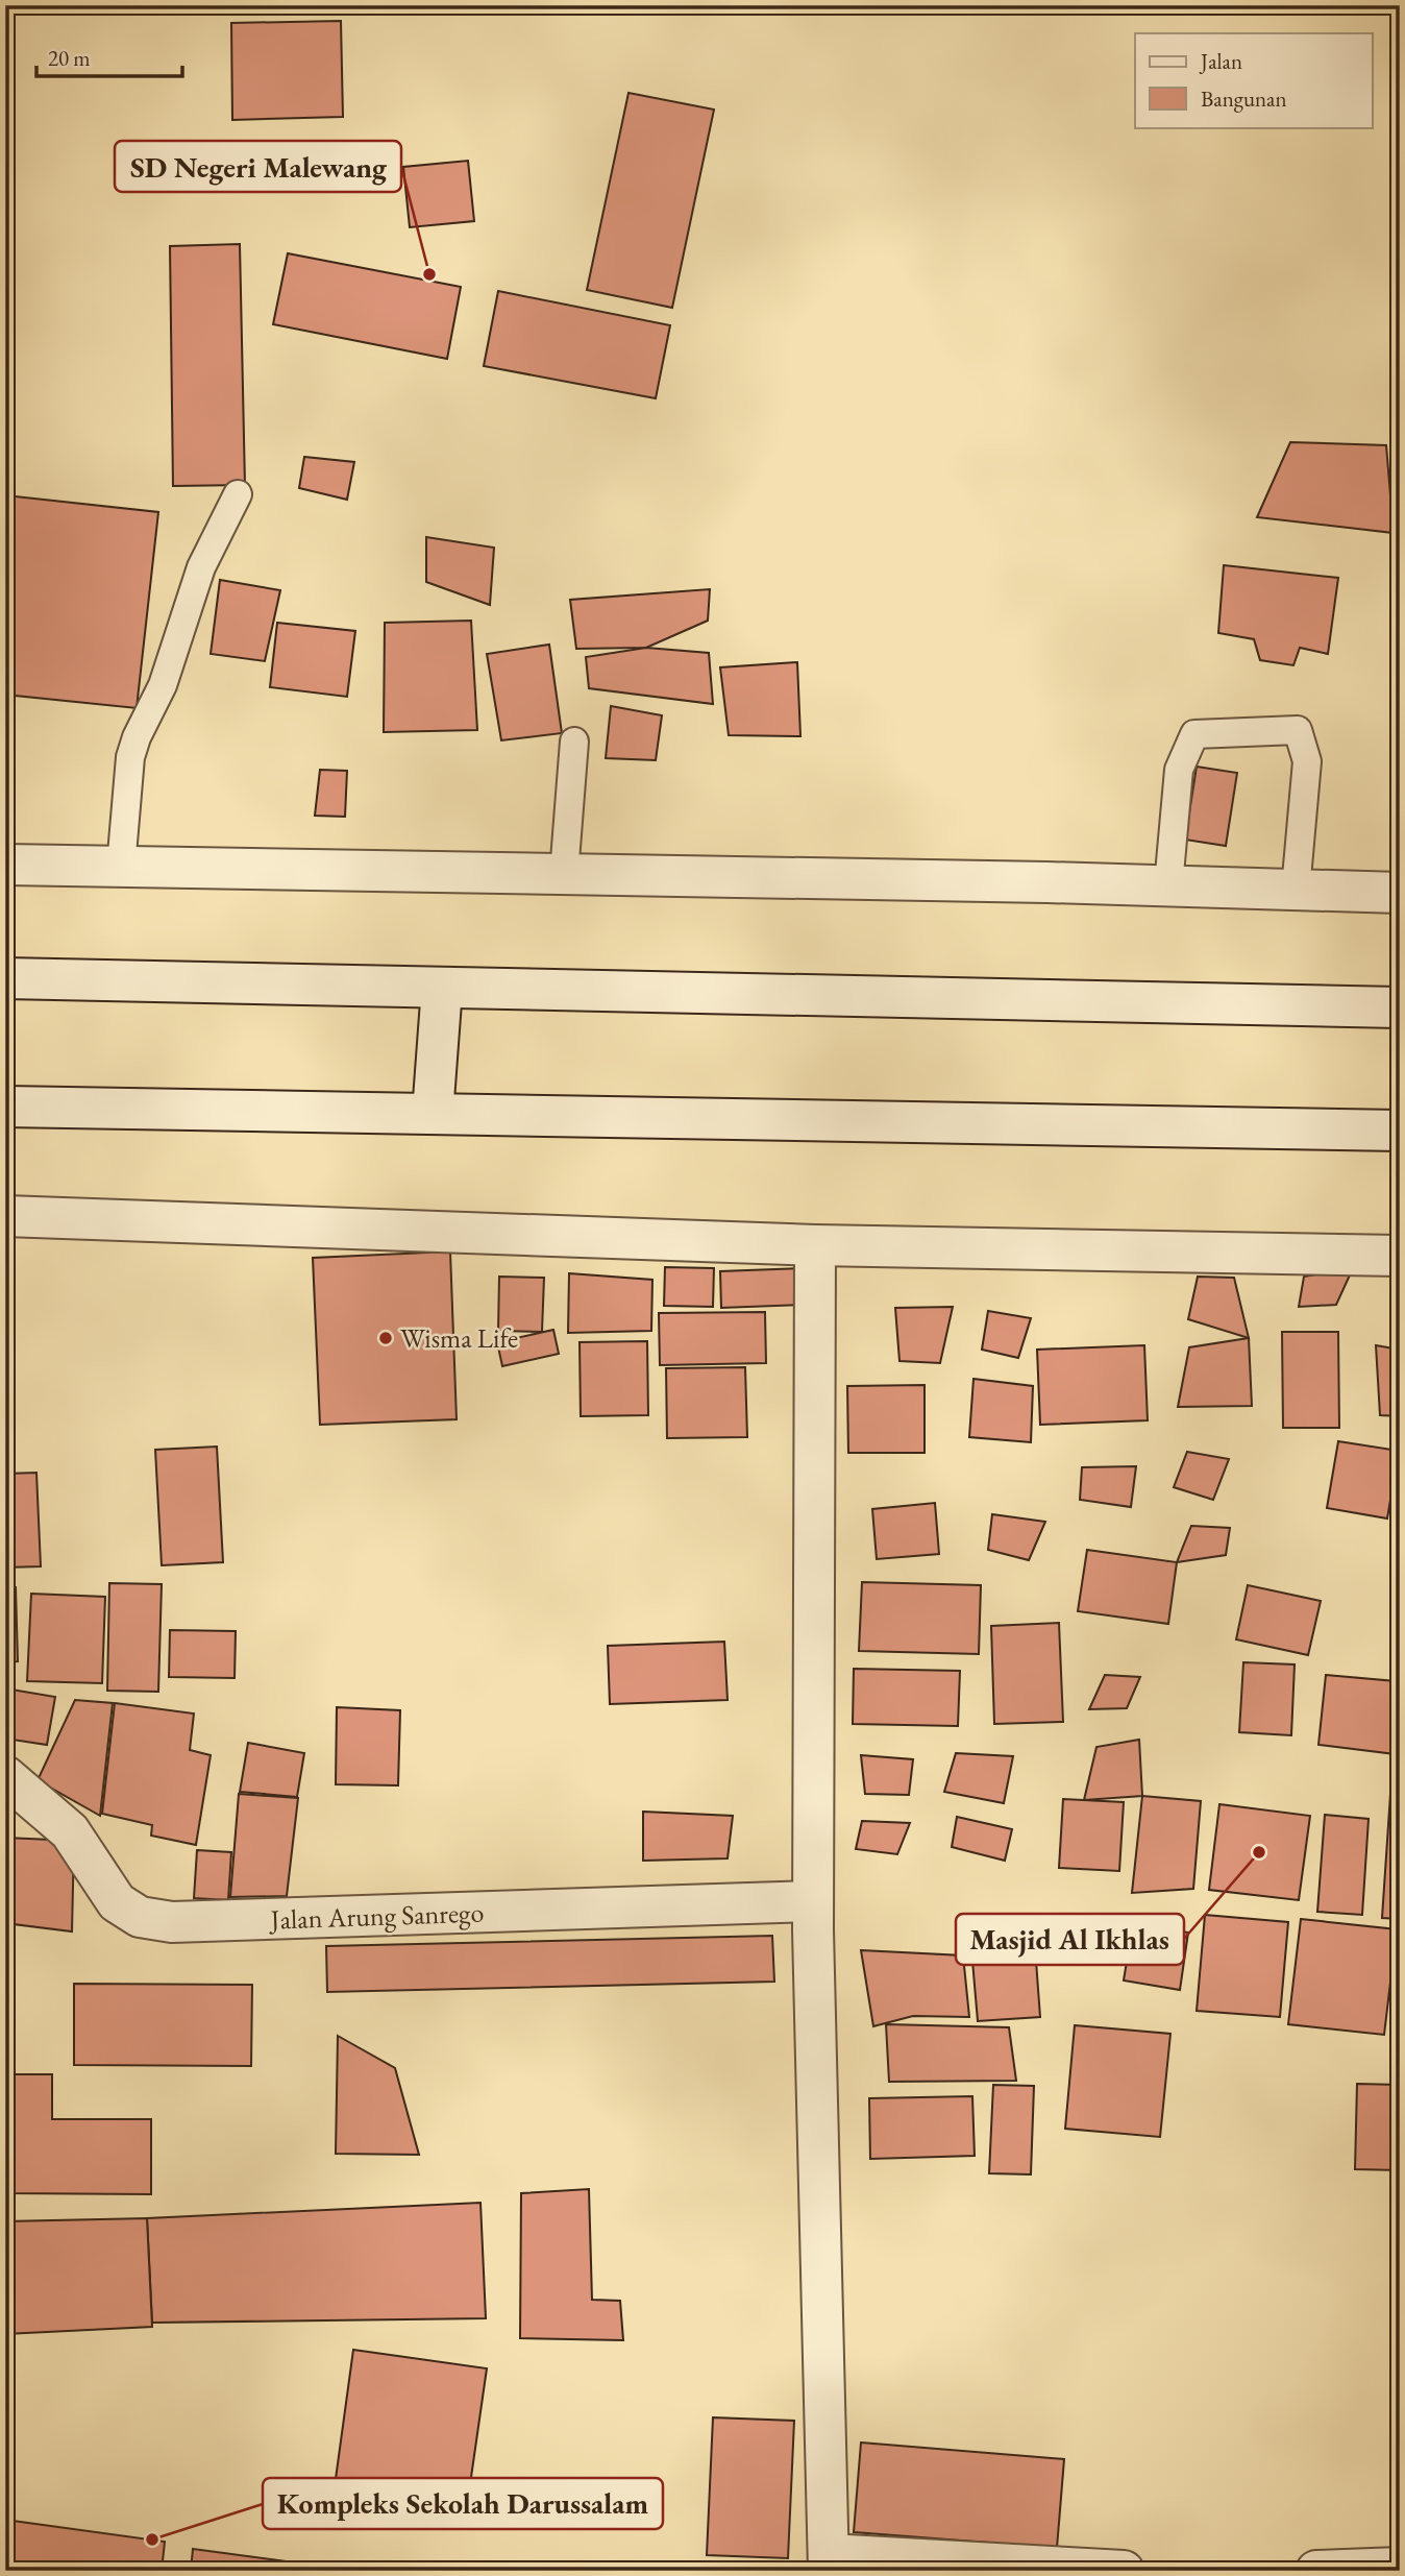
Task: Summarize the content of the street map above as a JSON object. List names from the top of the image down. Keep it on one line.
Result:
{"streets":{"street":["Jalan Arung Sanrego"]},"places":["SD Negeri Malewang","Wisma Life","Masjid Al Ikhlas","Kompleks Sekolah Darussalam"],"legend":["Jalan","Bangunan"],"scale_bar":"20 m"}
